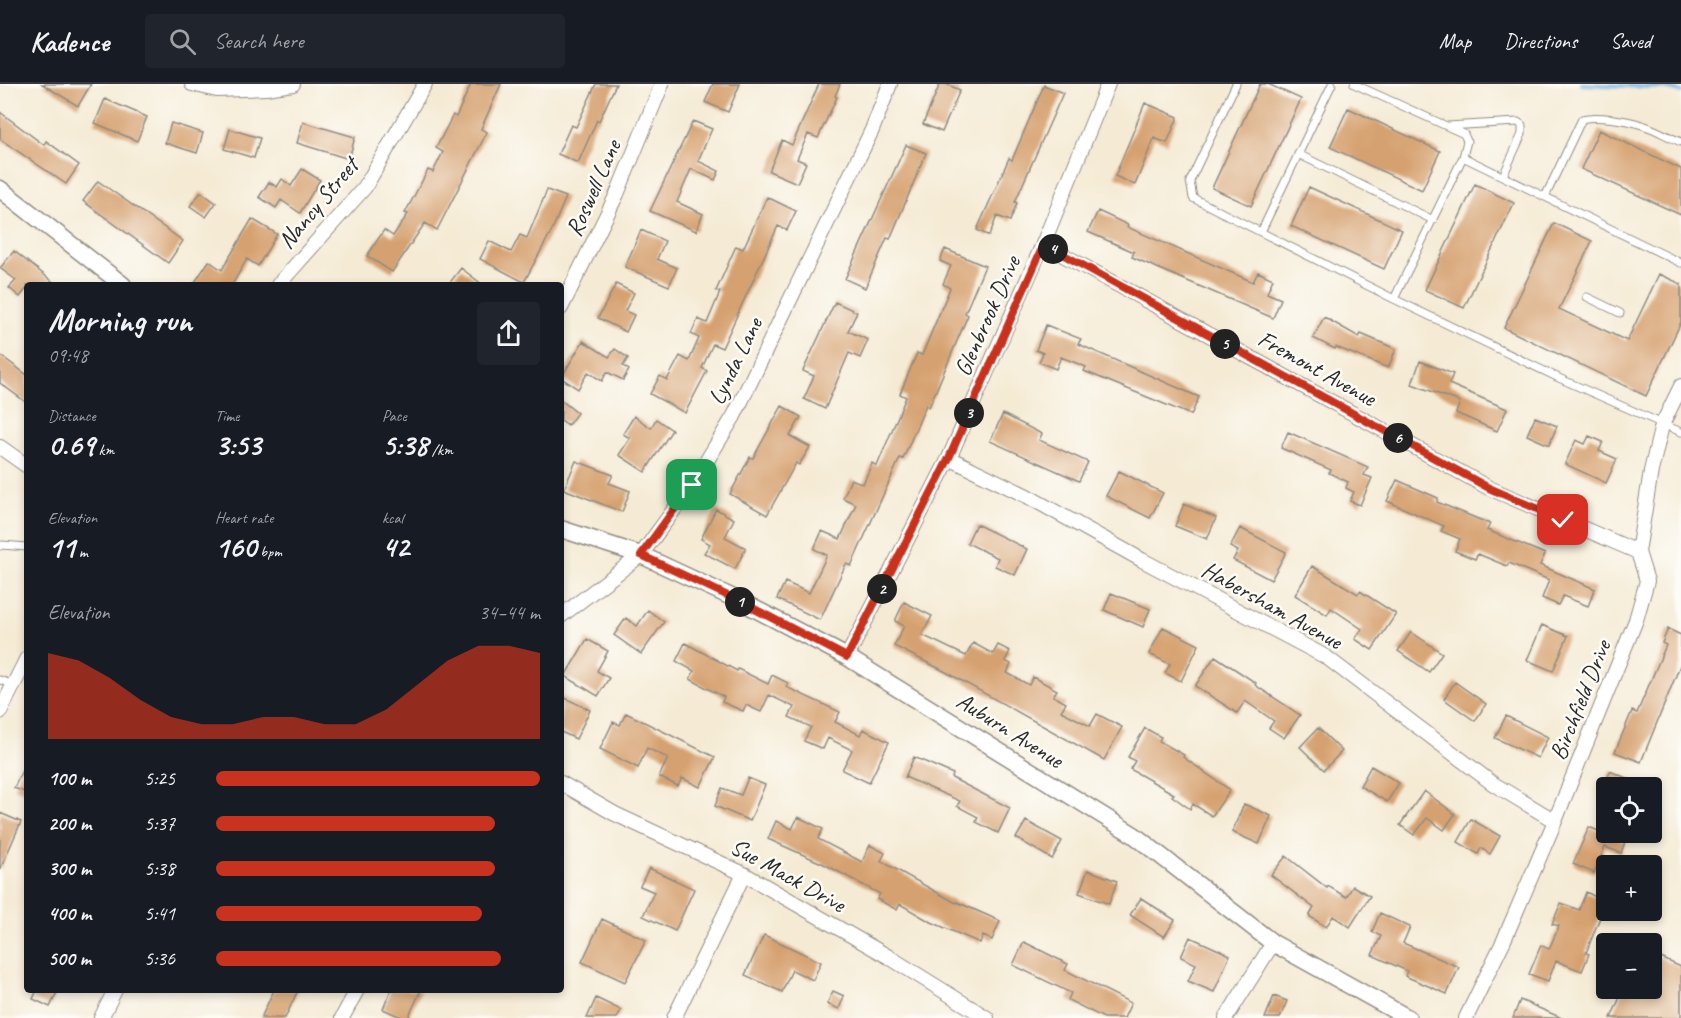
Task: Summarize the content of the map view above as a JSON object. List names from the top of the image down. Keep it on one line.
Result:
{"streets":{"street":["Roswell Lane","Nancy Street","Glenbrook Drive","Lynda Lane","Fremont Avenue","Habersham Avenue","Birchfield Drive","Auburn Avenue","Sue Mack Drive"]},"crossings":[["Glenbrook Drive","Fremont Avenue"],["Glenbrook Drive","Habersham Avenue"],["Glenbrook Drive","Auburn Avenue"],["Lynda Lane","Auburn Avenue"],["Fremont Avenue","Birchfield Drive"],["Habersham Avenue","Birchfield Drive"]],"page":{"header":"Kadence","search":"Search here","nav":["Map","Directions","Saved"],"pins":["4","5","3","6","2","1"],"heading":["Morning run","09:48"],"stats":[["Distance","0.69 km"],["Time","3:53"],["Pace","5:38 /km"],["Elevation","11 m"],["Heart rate","160 bpm"],["kcal","42"]],"chart":["Elevation","34–44 m"],"list":[{"name":"100 m","note":"5:25"},{"name":"200 m","note":"5:37"},{"name":"300 m","note":"5:38"},{"name":"400 m","note":"5:41"},{"name":"500 m","note":"5:36"}],"map_buttons":["+","−"]}}
